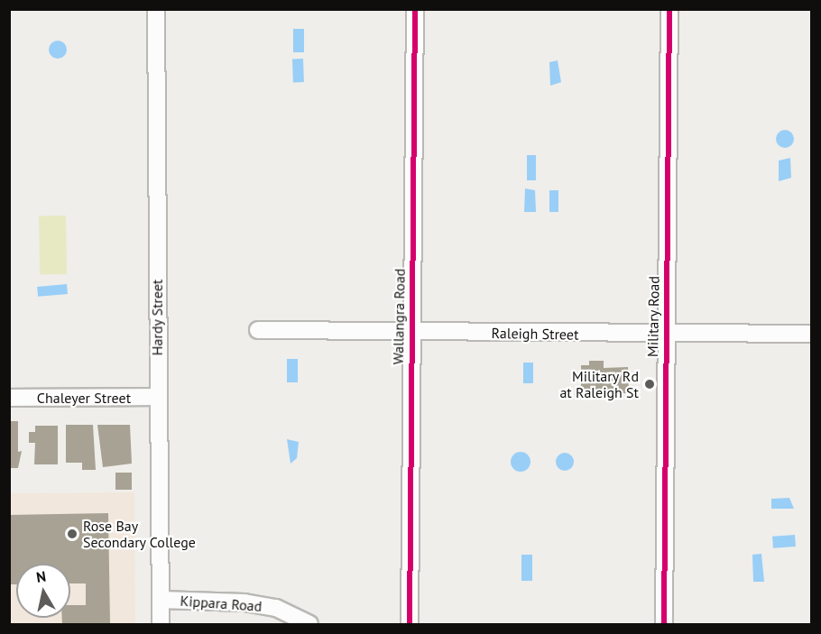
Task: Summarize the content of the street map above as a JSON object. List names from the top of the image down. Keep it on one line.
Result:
{"streets":{"street":["Wallangra Road","Military Road","Hardy Street","Raleigh Street","Chaleyer Street","Kippara Road"]},"crossings":[["Wallangra Road","Raleigh Street"],["Military Road","Raleigh Street"],["Hardy Street","Chaleyer Street"],["Hardy Street","Kippara Road"]],"places":["Military Rd at Raleigh St","Rose Bay Secondary College"],"north":"top"}
